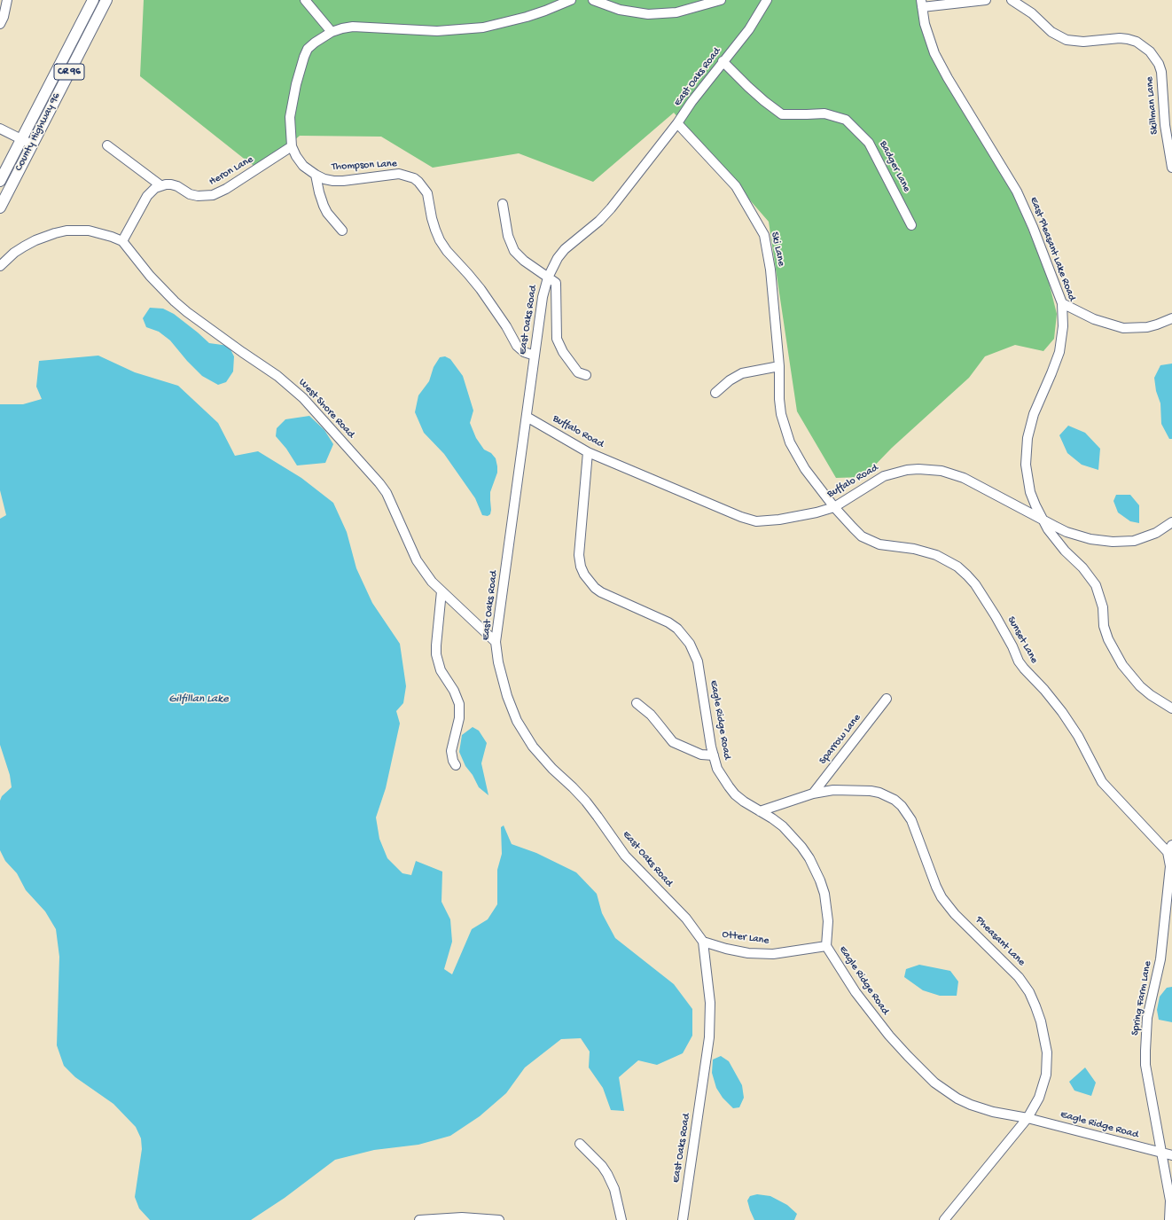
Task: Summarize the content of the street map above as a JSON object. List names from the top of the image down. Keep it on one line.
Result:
{"streets":{"main road":["CR 96","County Highway 96"],"street":["East Oaks Road","Skillman Lane","Thompson Lane","Badger Lane","Heron Lane","Ski Lane","East Pleasant Lake Road","West Shore Road","Buffalo Road","Sunset Lane","Eagle Ridge Road","Sparrow Lane","Otter Lane","Pheasant Lane","Spring Farm Lane"]},"crossings":[["East Oaks Road","Thompson Lane"],["East Oaks Road","Badger Lane"],["East Oaks Road","Ski Lane"],["East Oaks Road","West Shore Road"],["East Oaks Road","Buffalo Road"],["East Oaks Road","Otter Lane"],["Thompson Lane","Heron Lane"],["Ski Lane","Buffalo Road"],["Ski Lane","Sunset Lane"],["East Pleasant Lake Road","Buffalo Road"],["Buffalo Road","Sunset Lane"],["Buffalo Road","Eagle Ridge Road"],["Sunset Lane","Spring Farm Lane"],["Eagle Ridge Road","Otter Lane"],["Eagle Ridge Road","Pheasant Lane"],["Eagle Ridge Road","Spring Farm Lane"],["Sparrow Lane","Pheasant Lane"]],"water":["Gilfillan Lake"]}
